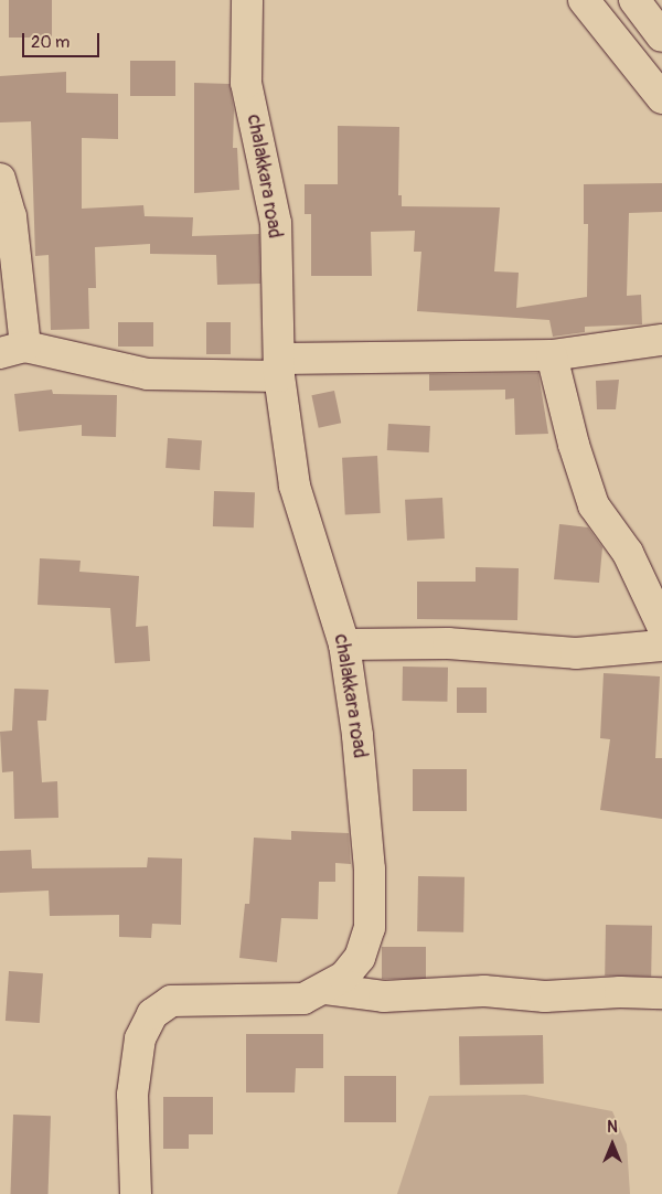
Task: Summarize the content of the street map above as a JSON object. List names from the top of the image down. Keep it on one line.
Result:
{"streets":{"main road":["chalakkara road"]},"scale_bar":"20 m","north":"top"}
